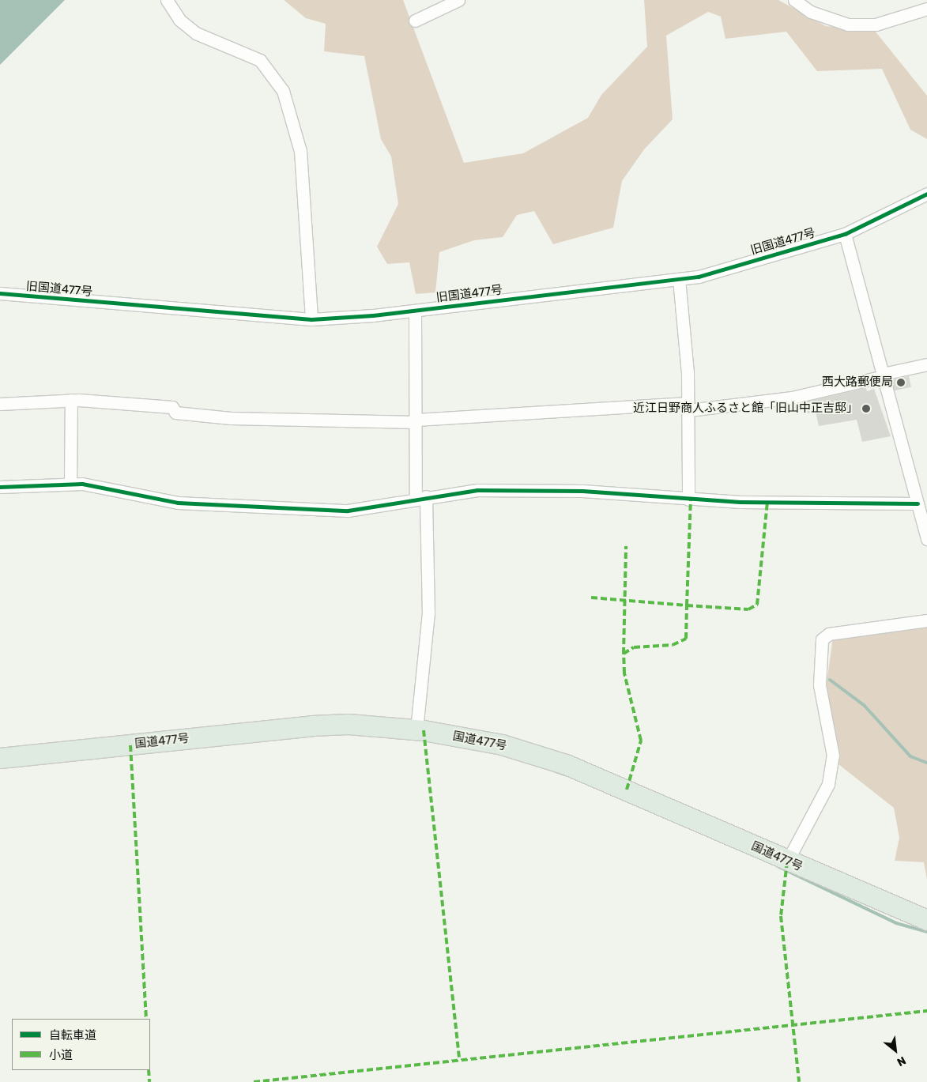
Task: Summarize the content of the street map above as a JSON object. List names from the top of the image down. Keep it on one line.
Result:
{"streets":{"highway":["国道477号"],"street":["旧国道477号"]},"places":["西大路郵便局","近江日野商人ふるさと館「旧山中正吉邸」"],"legend":["自転車道","小道"],"north":"bottom right"}
